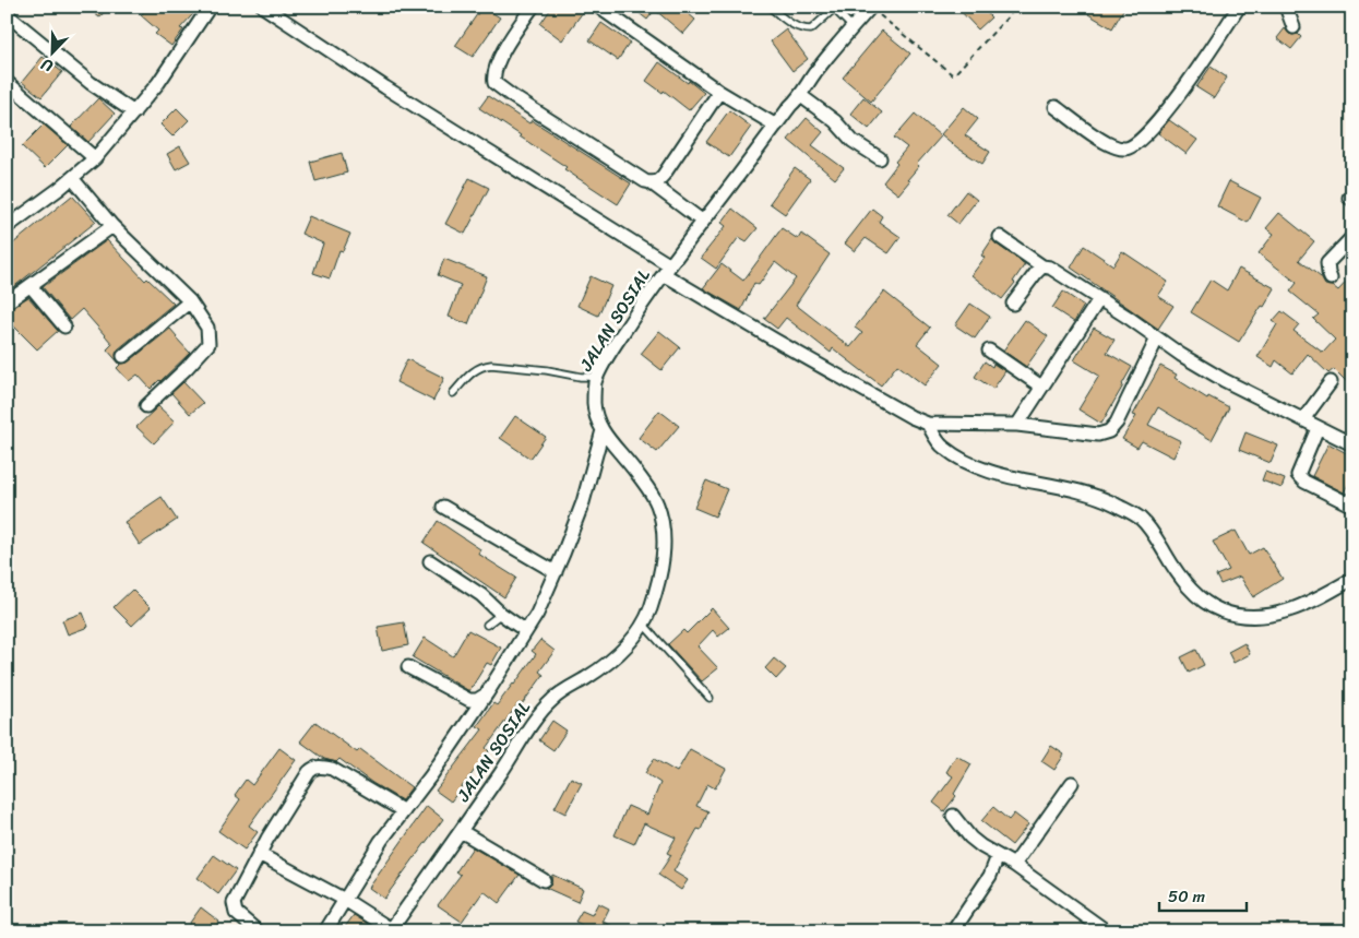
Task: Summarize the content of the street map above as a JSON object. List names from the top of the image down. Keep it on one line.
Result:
{"streets":{"street":["JALAN SOSIAL"]},"scale_bar":"50 m","north":"bottom left"}
